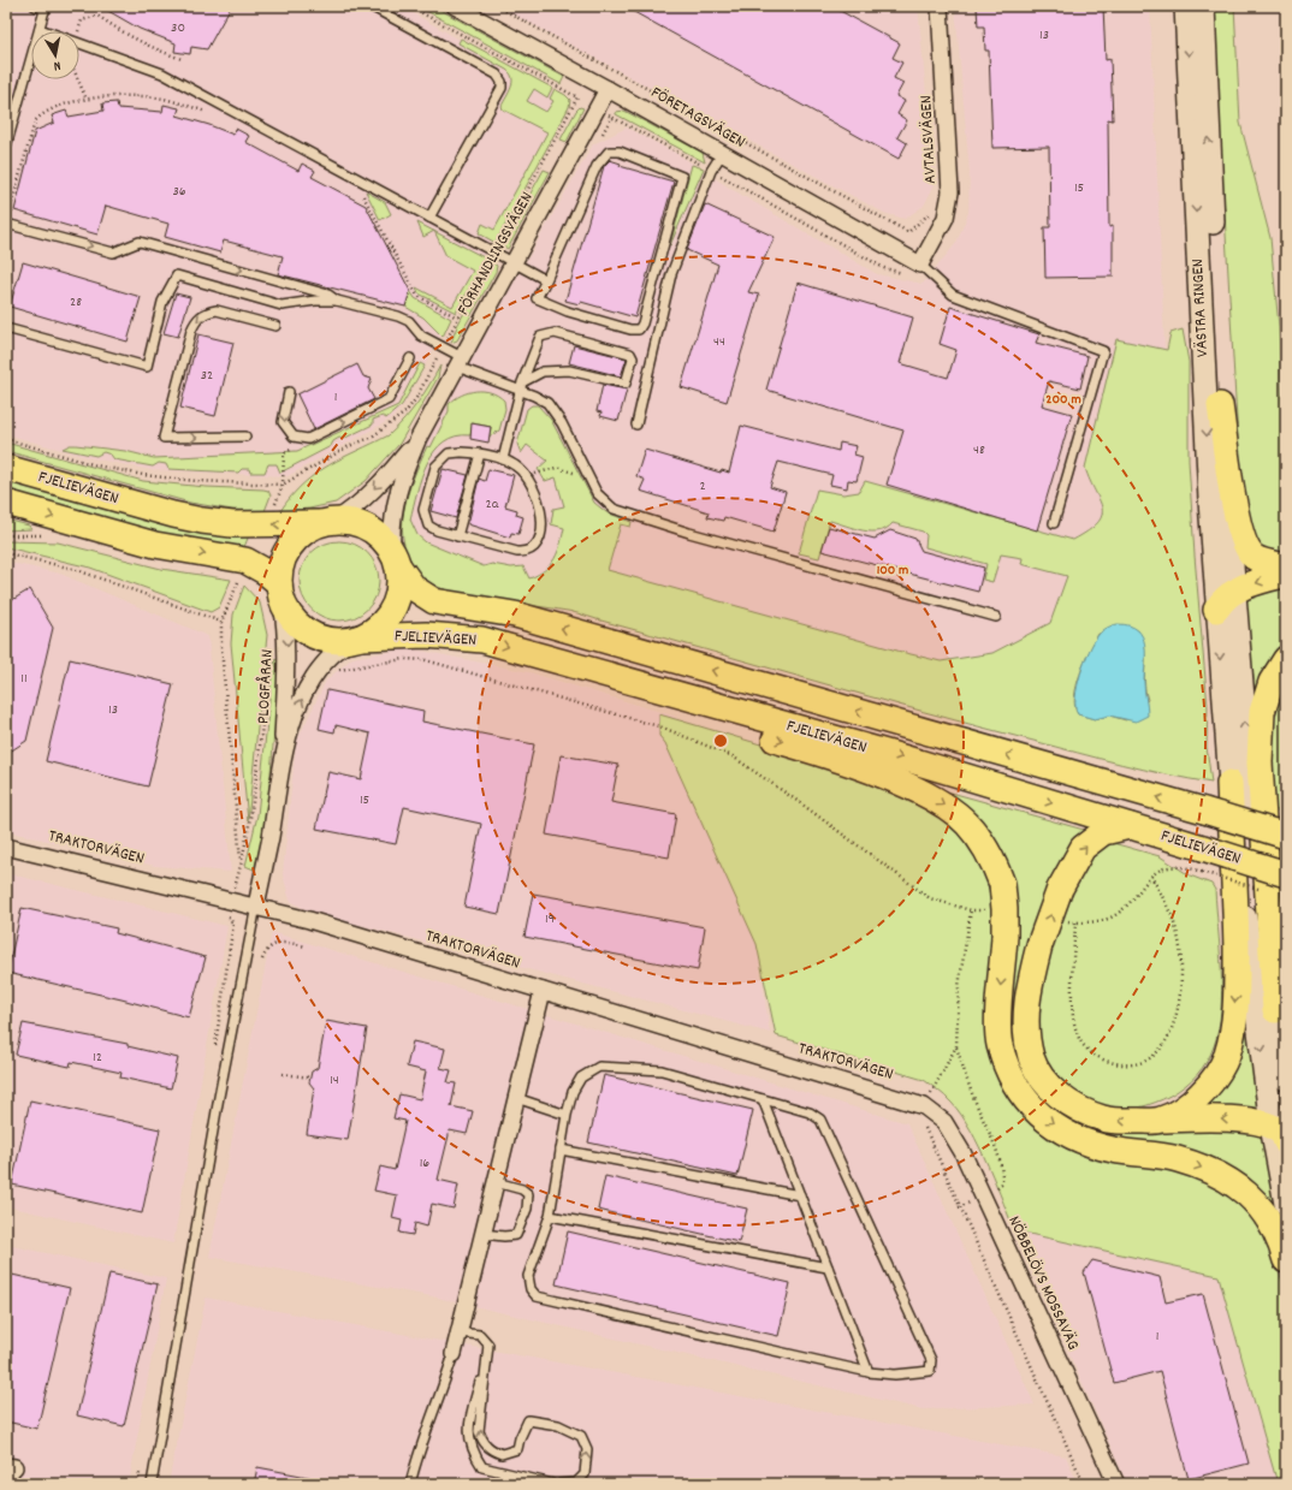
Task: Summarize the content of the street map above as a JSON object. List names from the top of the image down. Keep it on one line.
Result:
{"streets":{"main road":["VÄSTRA RINGEN","FJELIEVÄGEN"],"street":["FÖRETAGSVÄGEN","AVTALSVÄGEN","FÖRHANDLINGSVÄGEN","PLOGFÅRAN","TRAKTORVÄGEN","NÖBBELÖVS MOSSAVÄG"]},"crossings":[["FÖRETAGSVÄGEN","AVTALSVÄGEN"],["FÖRETAGSVÄGEN","FÖRHANDLINGSVÄGEN"],["FÖRHANDLINGSVÄGEN","FJELIEVÄGEN"],["FÖRHANDLINGSVÄGEN","PLOGFÅRAN"],["FJELIEVÄGEN","PLOGFÅRAN"],["PLOGFÅRAN","TRAKTORVÄGEN"],["TRAKTORVÄGEN","NÖBBELÖVS MOSSAVÄG"]],"house_numbers":["30","13","15","36","28","44","32","1","48","2","2a","11","13","15","19","12","14","16","1"],"north":"bottom","rings":["200 m","100 m"]}
